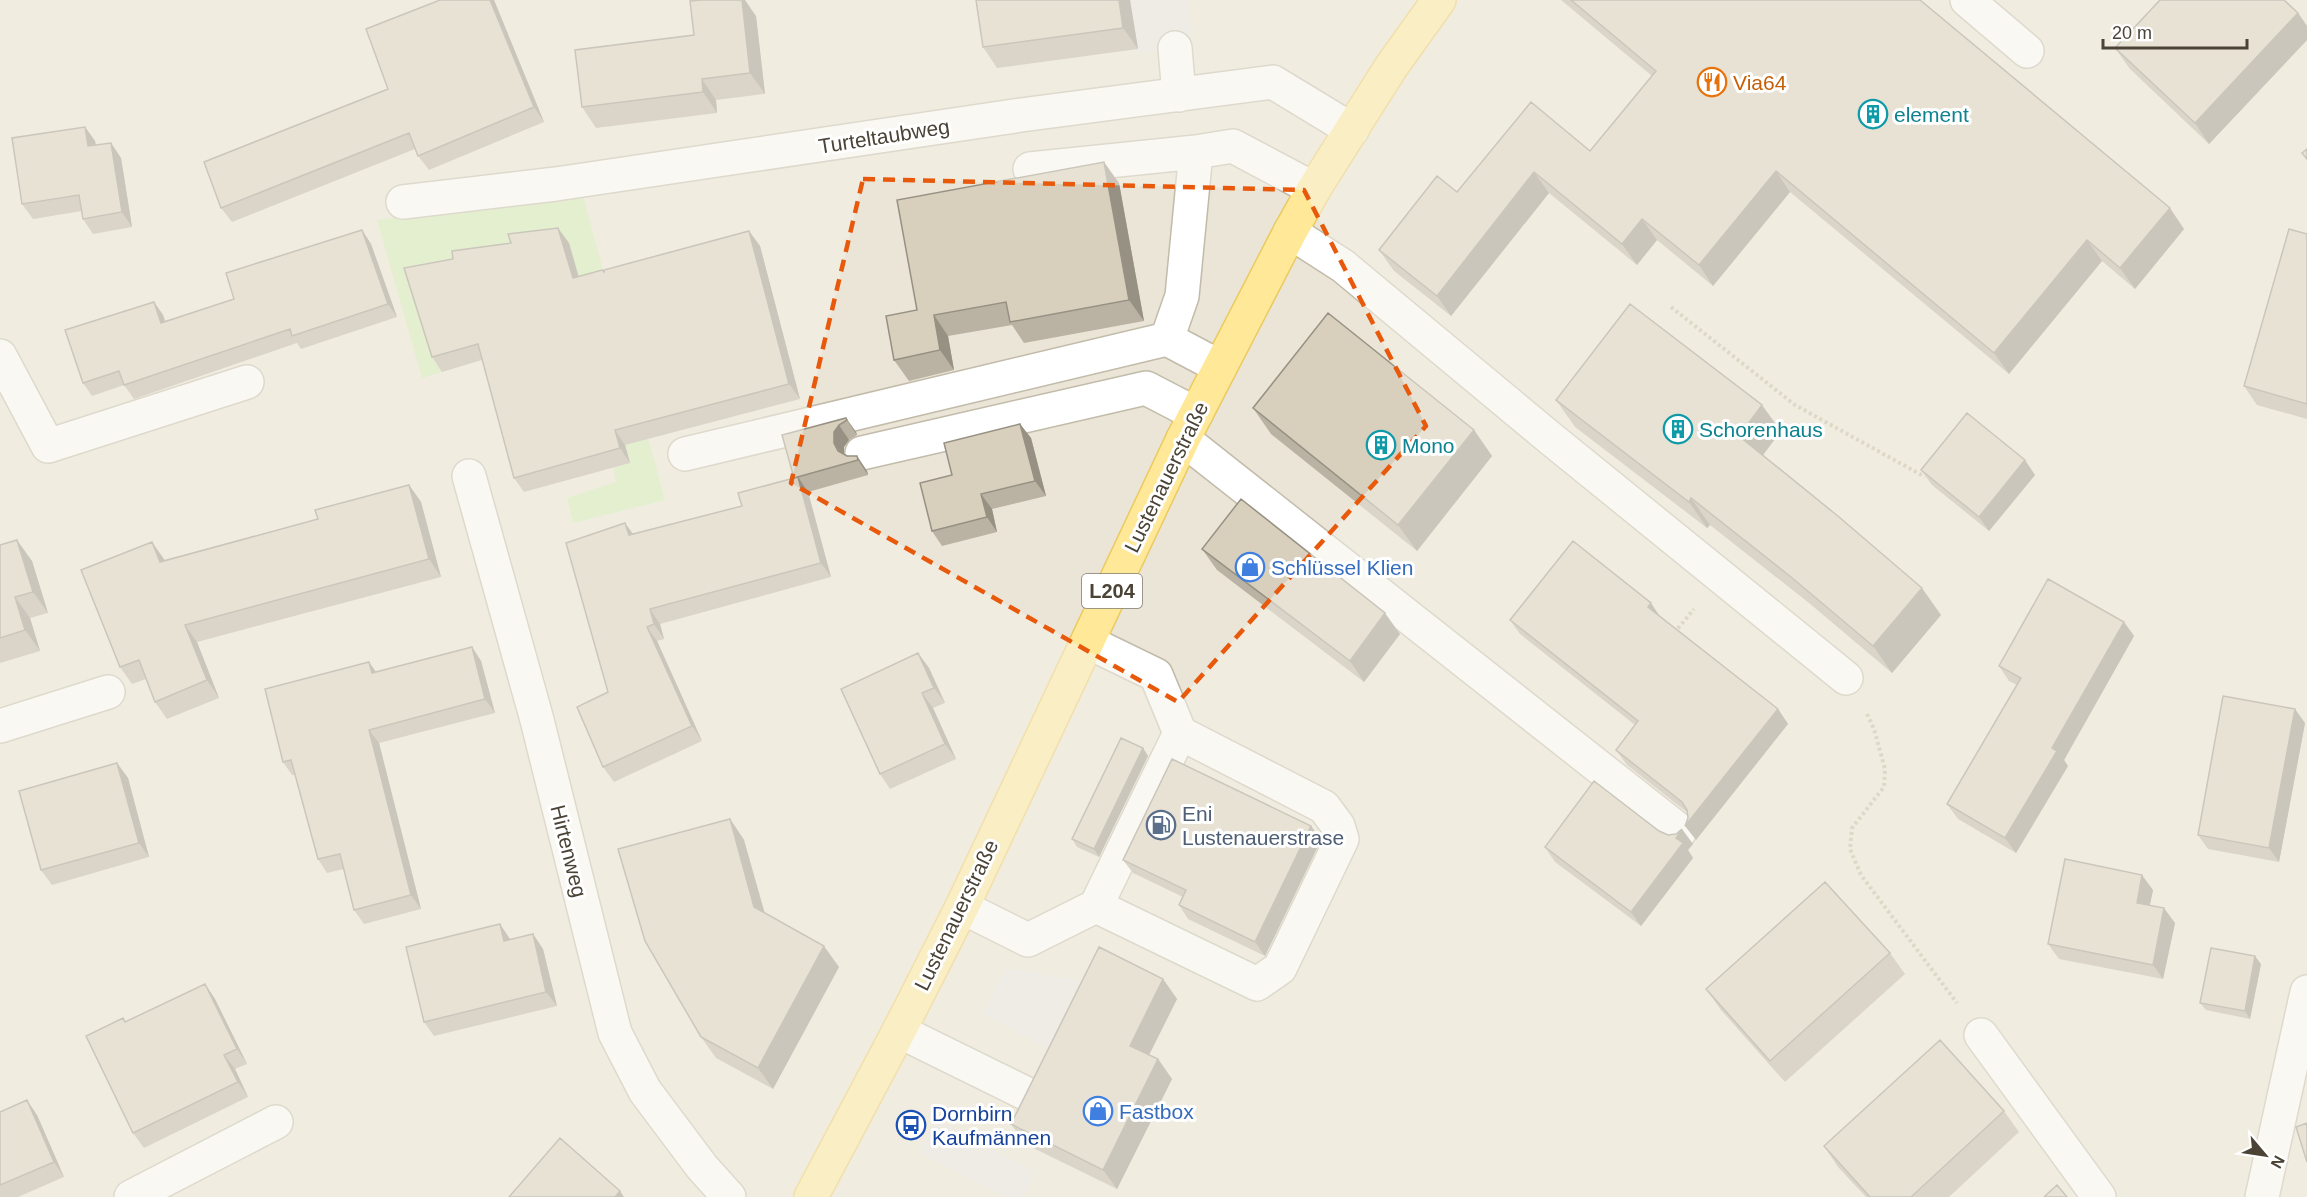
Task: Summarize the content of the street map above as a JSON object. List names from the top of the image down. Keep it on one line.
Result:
{"streets":{"main road":["Lustenauerstraße","L204"],"street":["Turteltaubweg","Hirtenweg"]},"crossings":[["Turteltaubweg","Lustenauerstraße"]],"places":{"restaurant":["Via64"],"building":["element","Schorenhaus","Mono"],"shop":["Schlüssel Klien","Fastbox"],"fuel station":["Eni Lustenauerstrase"],"bus stop":["Dornbirn Kaufmännen"]},"scale_bar":"20 m","north":"bottom right"}
